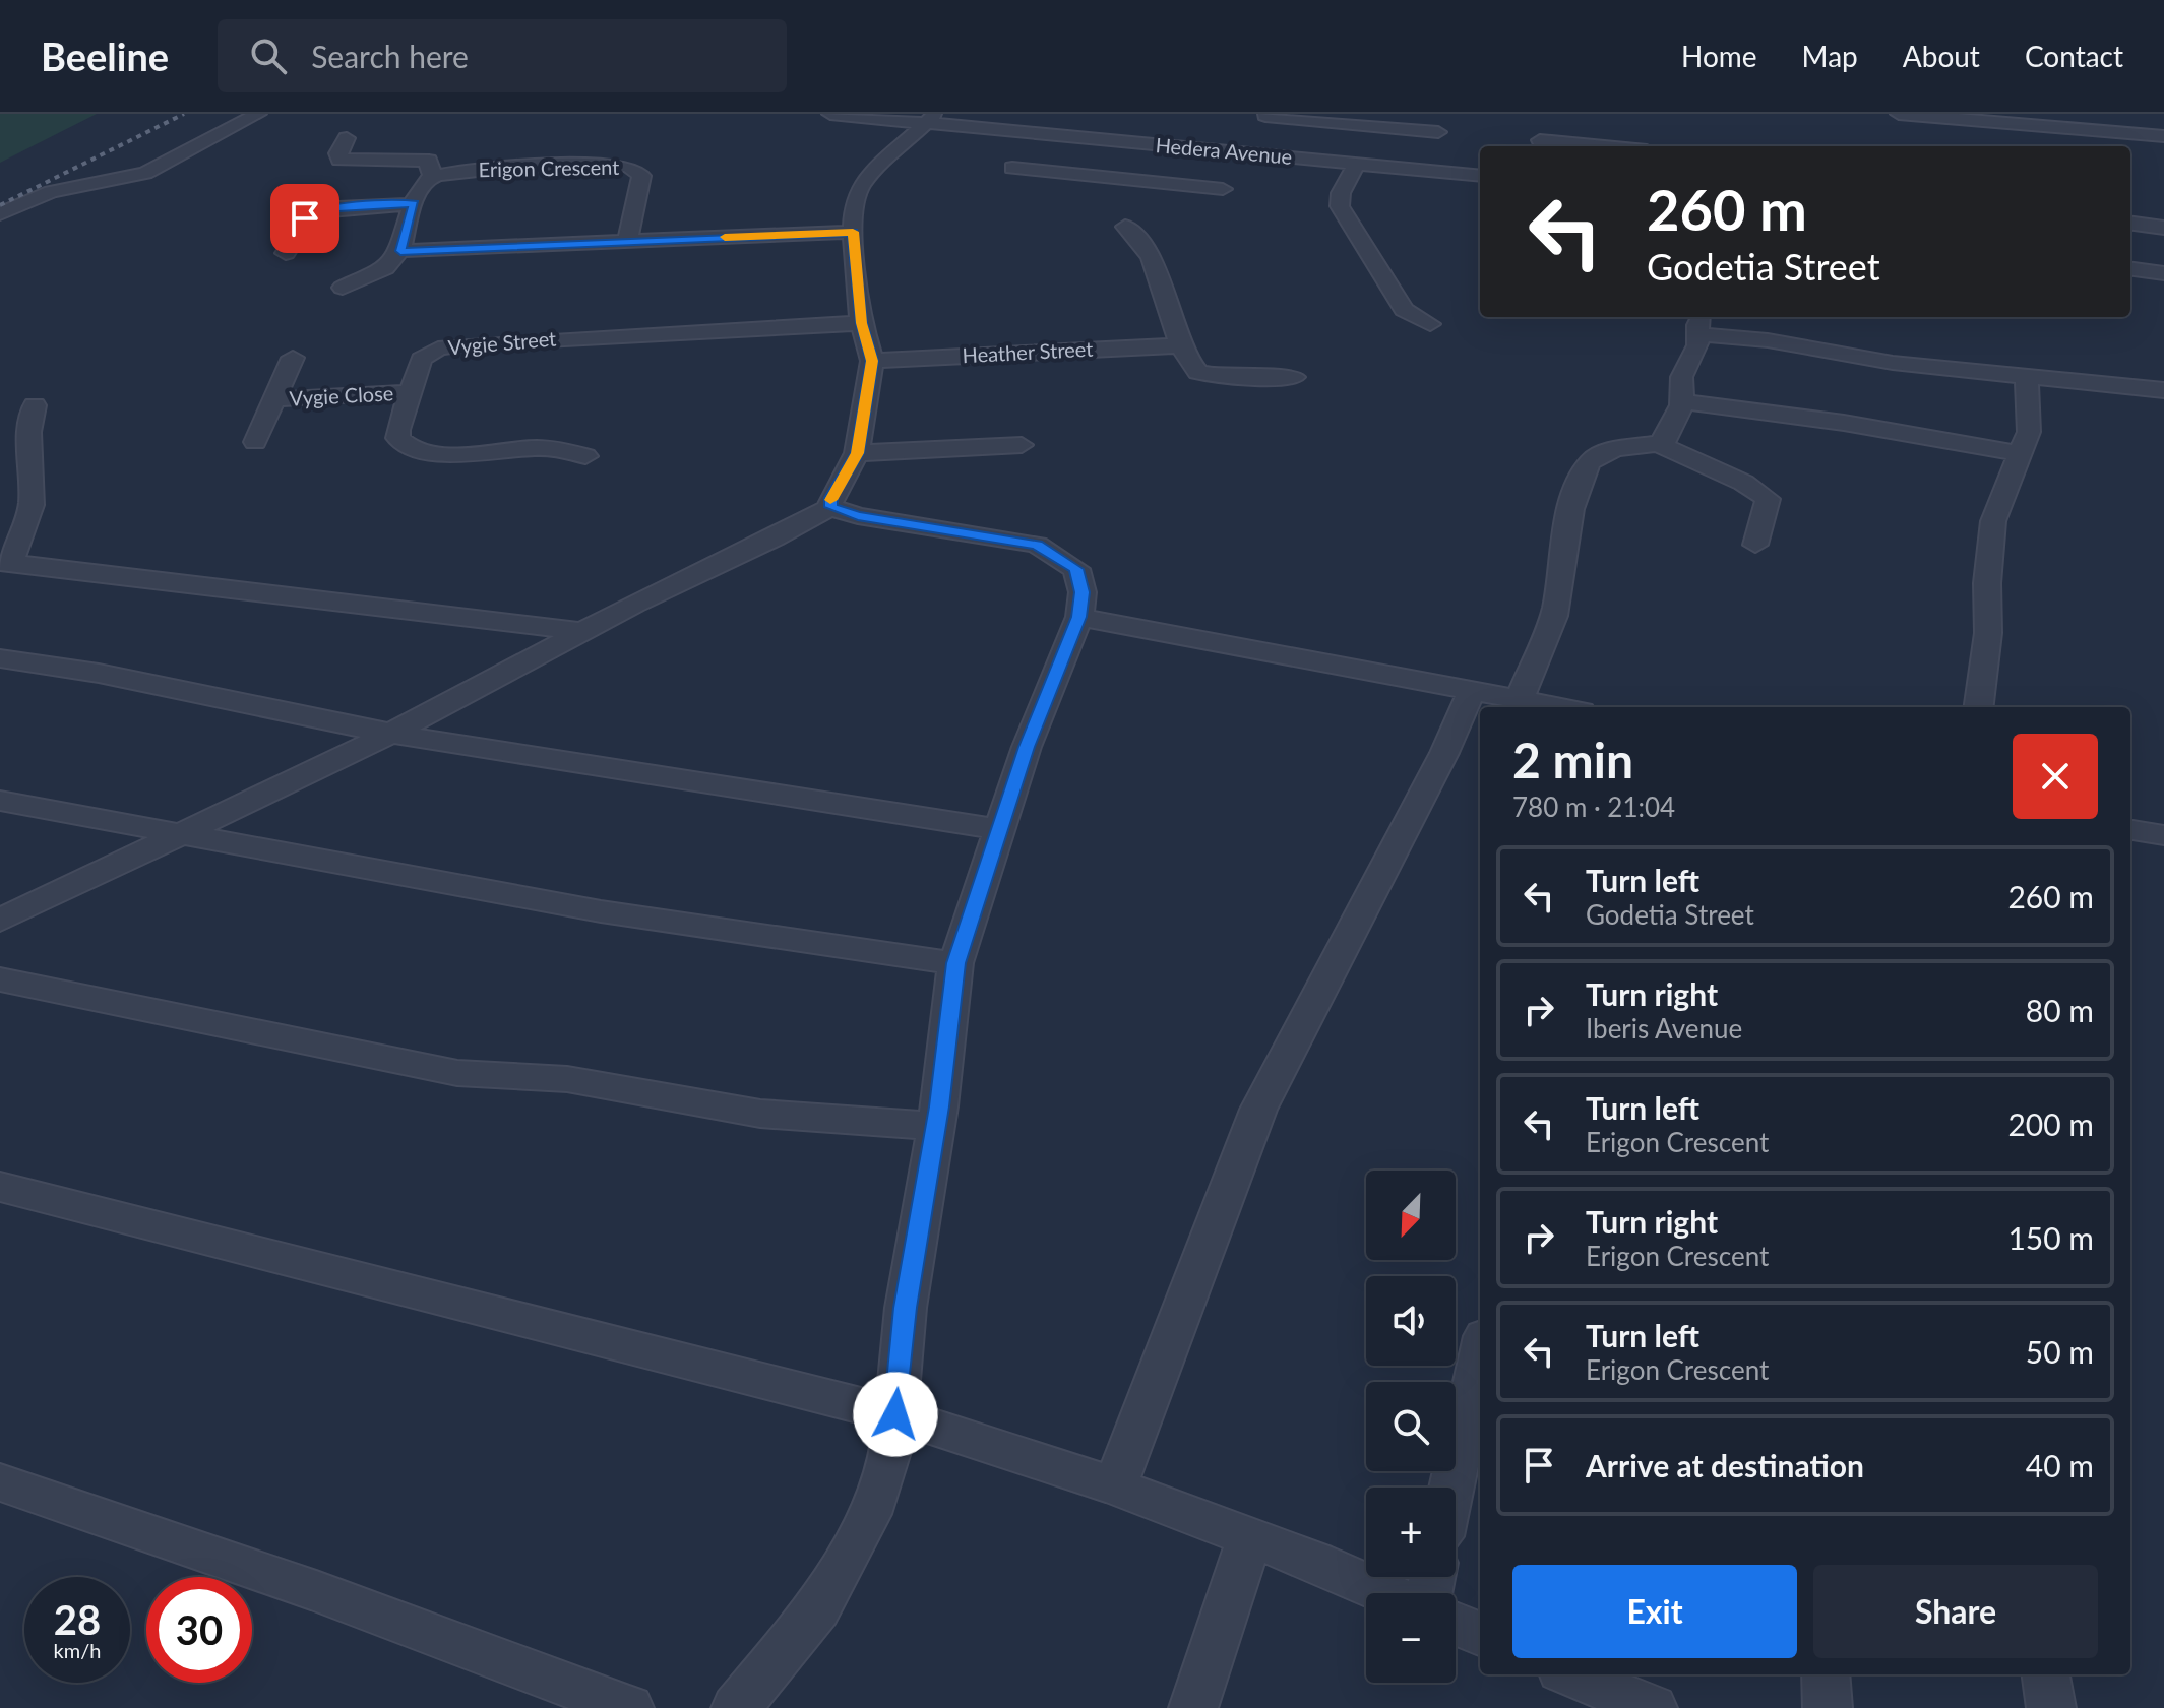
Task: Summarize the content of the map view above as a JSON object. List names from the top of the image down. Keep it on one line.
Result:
{"streets":{"street":["Hedera Avenue","Erigon Crescent","Vygie Street","Heather Street","Vygie Close"]},"crossings":[["Vygie Street","Vygie Close"]],"north":"bottom left","page":{"header":"Beeline","search":"Search here","nav":["Home","Map","About","Contact"],"turn":["260 m","Godetia Street"],"heading":["2 min","780 m · 21:04"],"list":[{"name":"Turn left","note":"Godetia Street","value":"260 m"},{"name":"Turn right","note":"Iberis Avenue","value":"80 m"},{"name":"Turn left","note":"Erigon Crescent","value":"200 m"},{"name":"Turn right","note":"Erigon Crescent","value":"150 m"},{"name":"Turn left","note":"Erigon Crescent","value":"50 m"},{"name":"Arrive at destination","value":"40 m"}],"map_buttons":["+","−"],"buttons":["Exit","Share"],"speed":"28 km/h","limit":"30"}}
